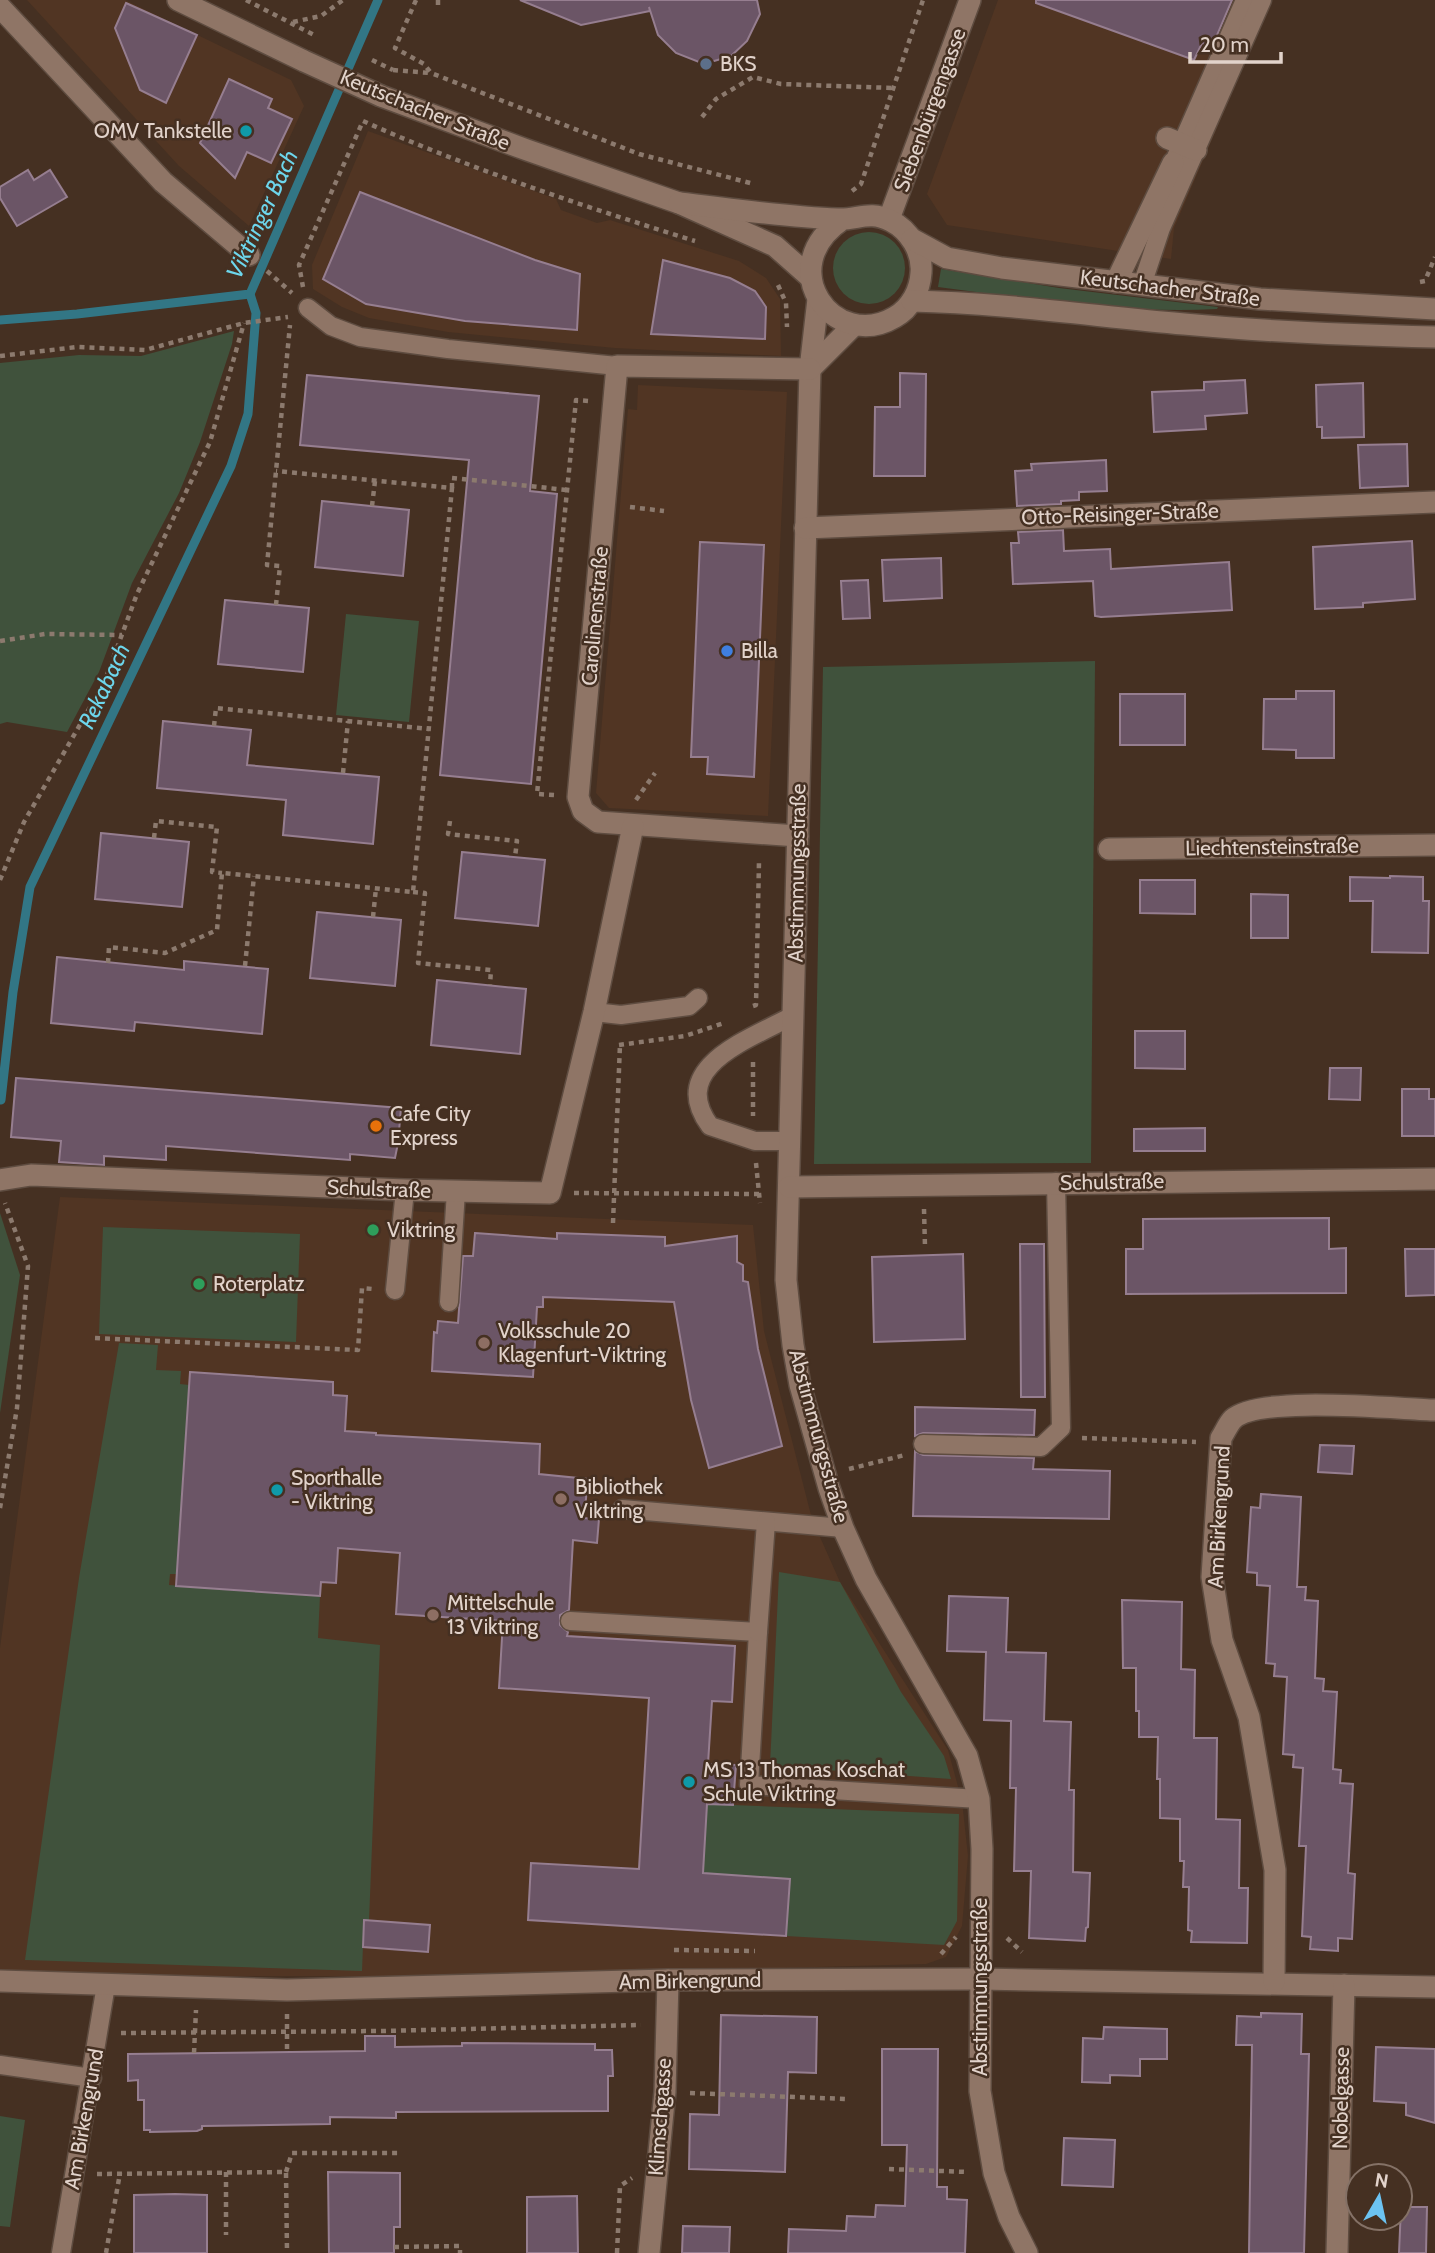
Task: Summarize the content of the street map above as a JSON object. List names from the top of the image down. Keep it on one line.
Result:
{"streets":{"street":["Keutschacher Straße","Siebenbürgengasse","Otto-Reisinger-Straße","Carolinenstraße","Liechtensteinstraße","Abstimmungsstraße","Schulstraße","Am Birkengrund","Nobelgasse","Klimschgasse"]},"crossings":[["Keutschacher Straße","Siebenbürgengasse"],["Keutschacher Straße","Abstimmungsstraße"],["Siebenbürgengasse","Abstimmungsstraße"],["Otto-Reisinger-Straße","Abstimmungsstraße"],["Abstimmungsstraße","Schulstraße"],["Abstimmungsstraße","Am Birkengrund"],["Am Birkengrund","Nobelgasse"],["Am Birkengrund","Klimschgasse"]],"water":["Viktringer Bach","Rekabach"],"places":["BKS","OMV Tankstelle","Billa","Cafe City Express","Viktring","Roterplatz","Volksschule 20 Klagenfurt-Viktring","Sporthalle - Viktring","Bibliothek Viktring","Mittelschule 13 Viktring","MS 13 Thomas Koschat Schule Viktring"],"scale_bar":"20 m","north":"top"}
